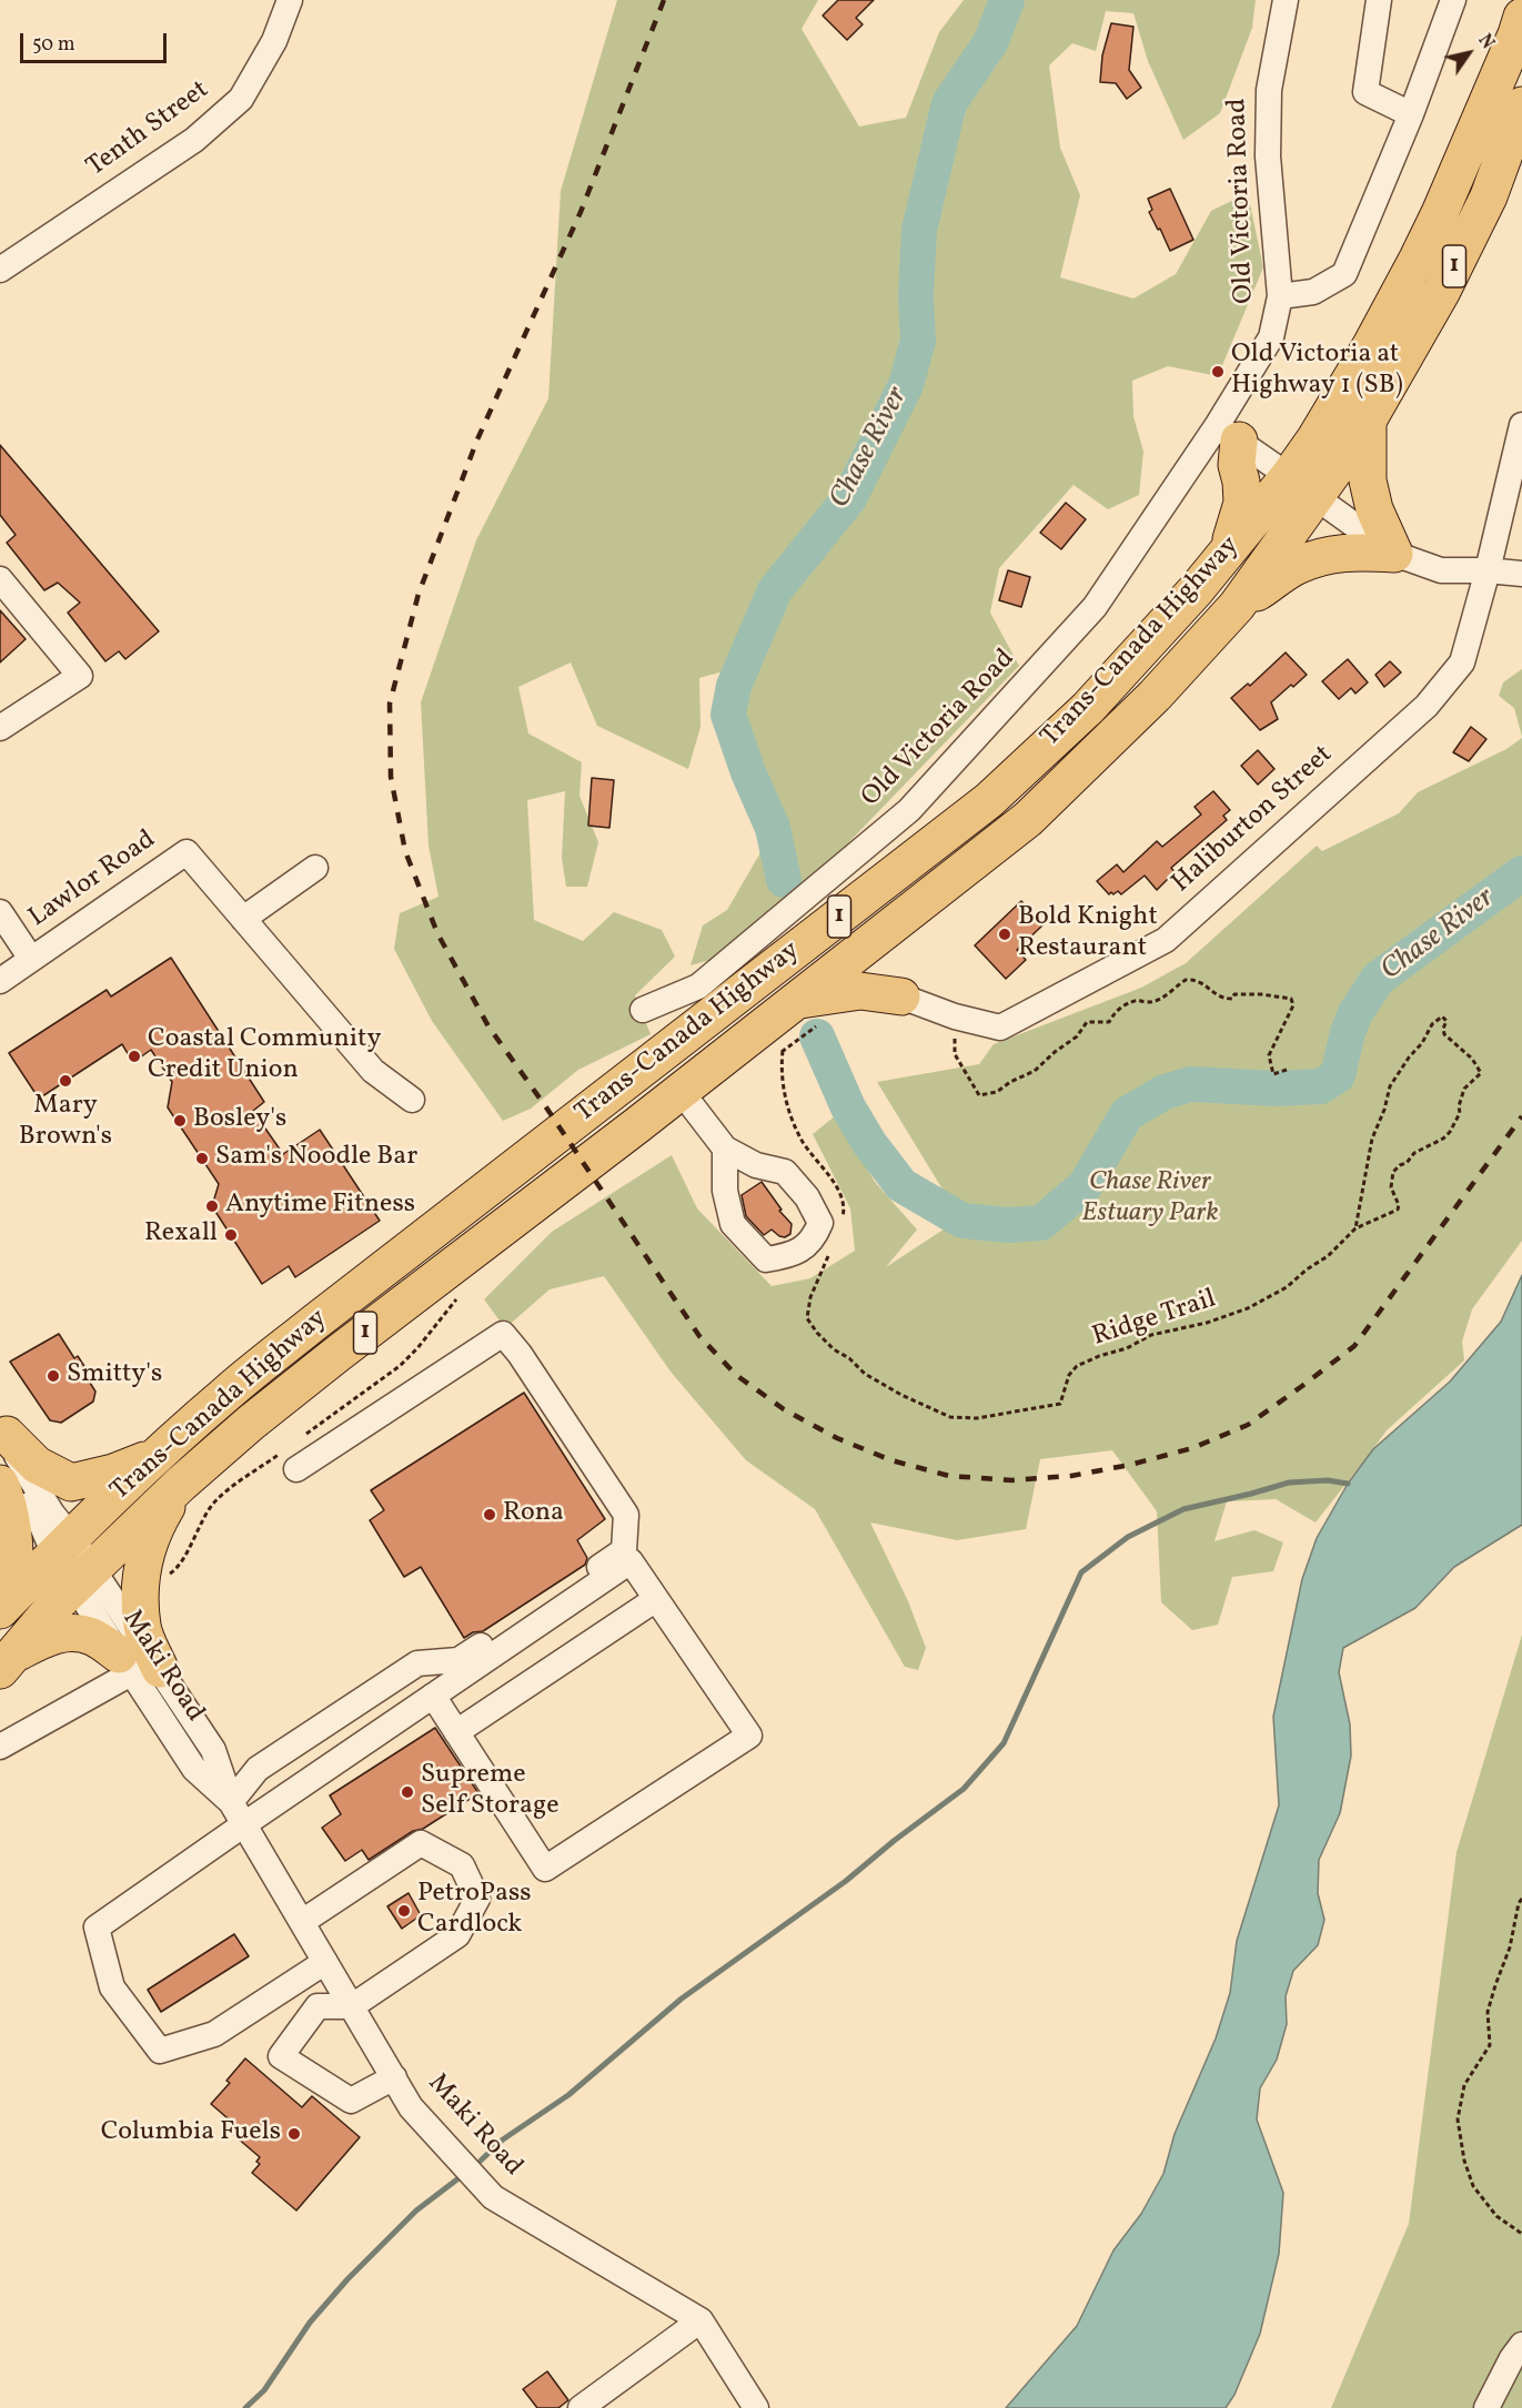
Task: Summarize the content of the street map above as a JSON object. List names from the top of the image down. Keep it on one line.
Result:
{"streets":{"highway":["1","Trans-Canada Highway"],"street":["Tenth Street","Old Victoria Road","Haliburton Street","Lawlor Road","Maki Road"],"path":["Ridge Trail"]},"crossings":[["Trans-Canada Highway","Maki Road"]],"water":["Chase River"],"parks":["Chase River Estuary Park"],"places":["Old Victoria at Highway 1 (SB)","Bold Knight Restaurant","Coastal Community Credit Union","Mary Brown's","Bosley's","Sam's Noodle Bar","Anytime Fitness","Rexall","Smitty's","Rona","Supreme Self Storage","PetroPass Cardlock","Columbia Fuels"],"scale_bar":"50 m","north":"top right"}
